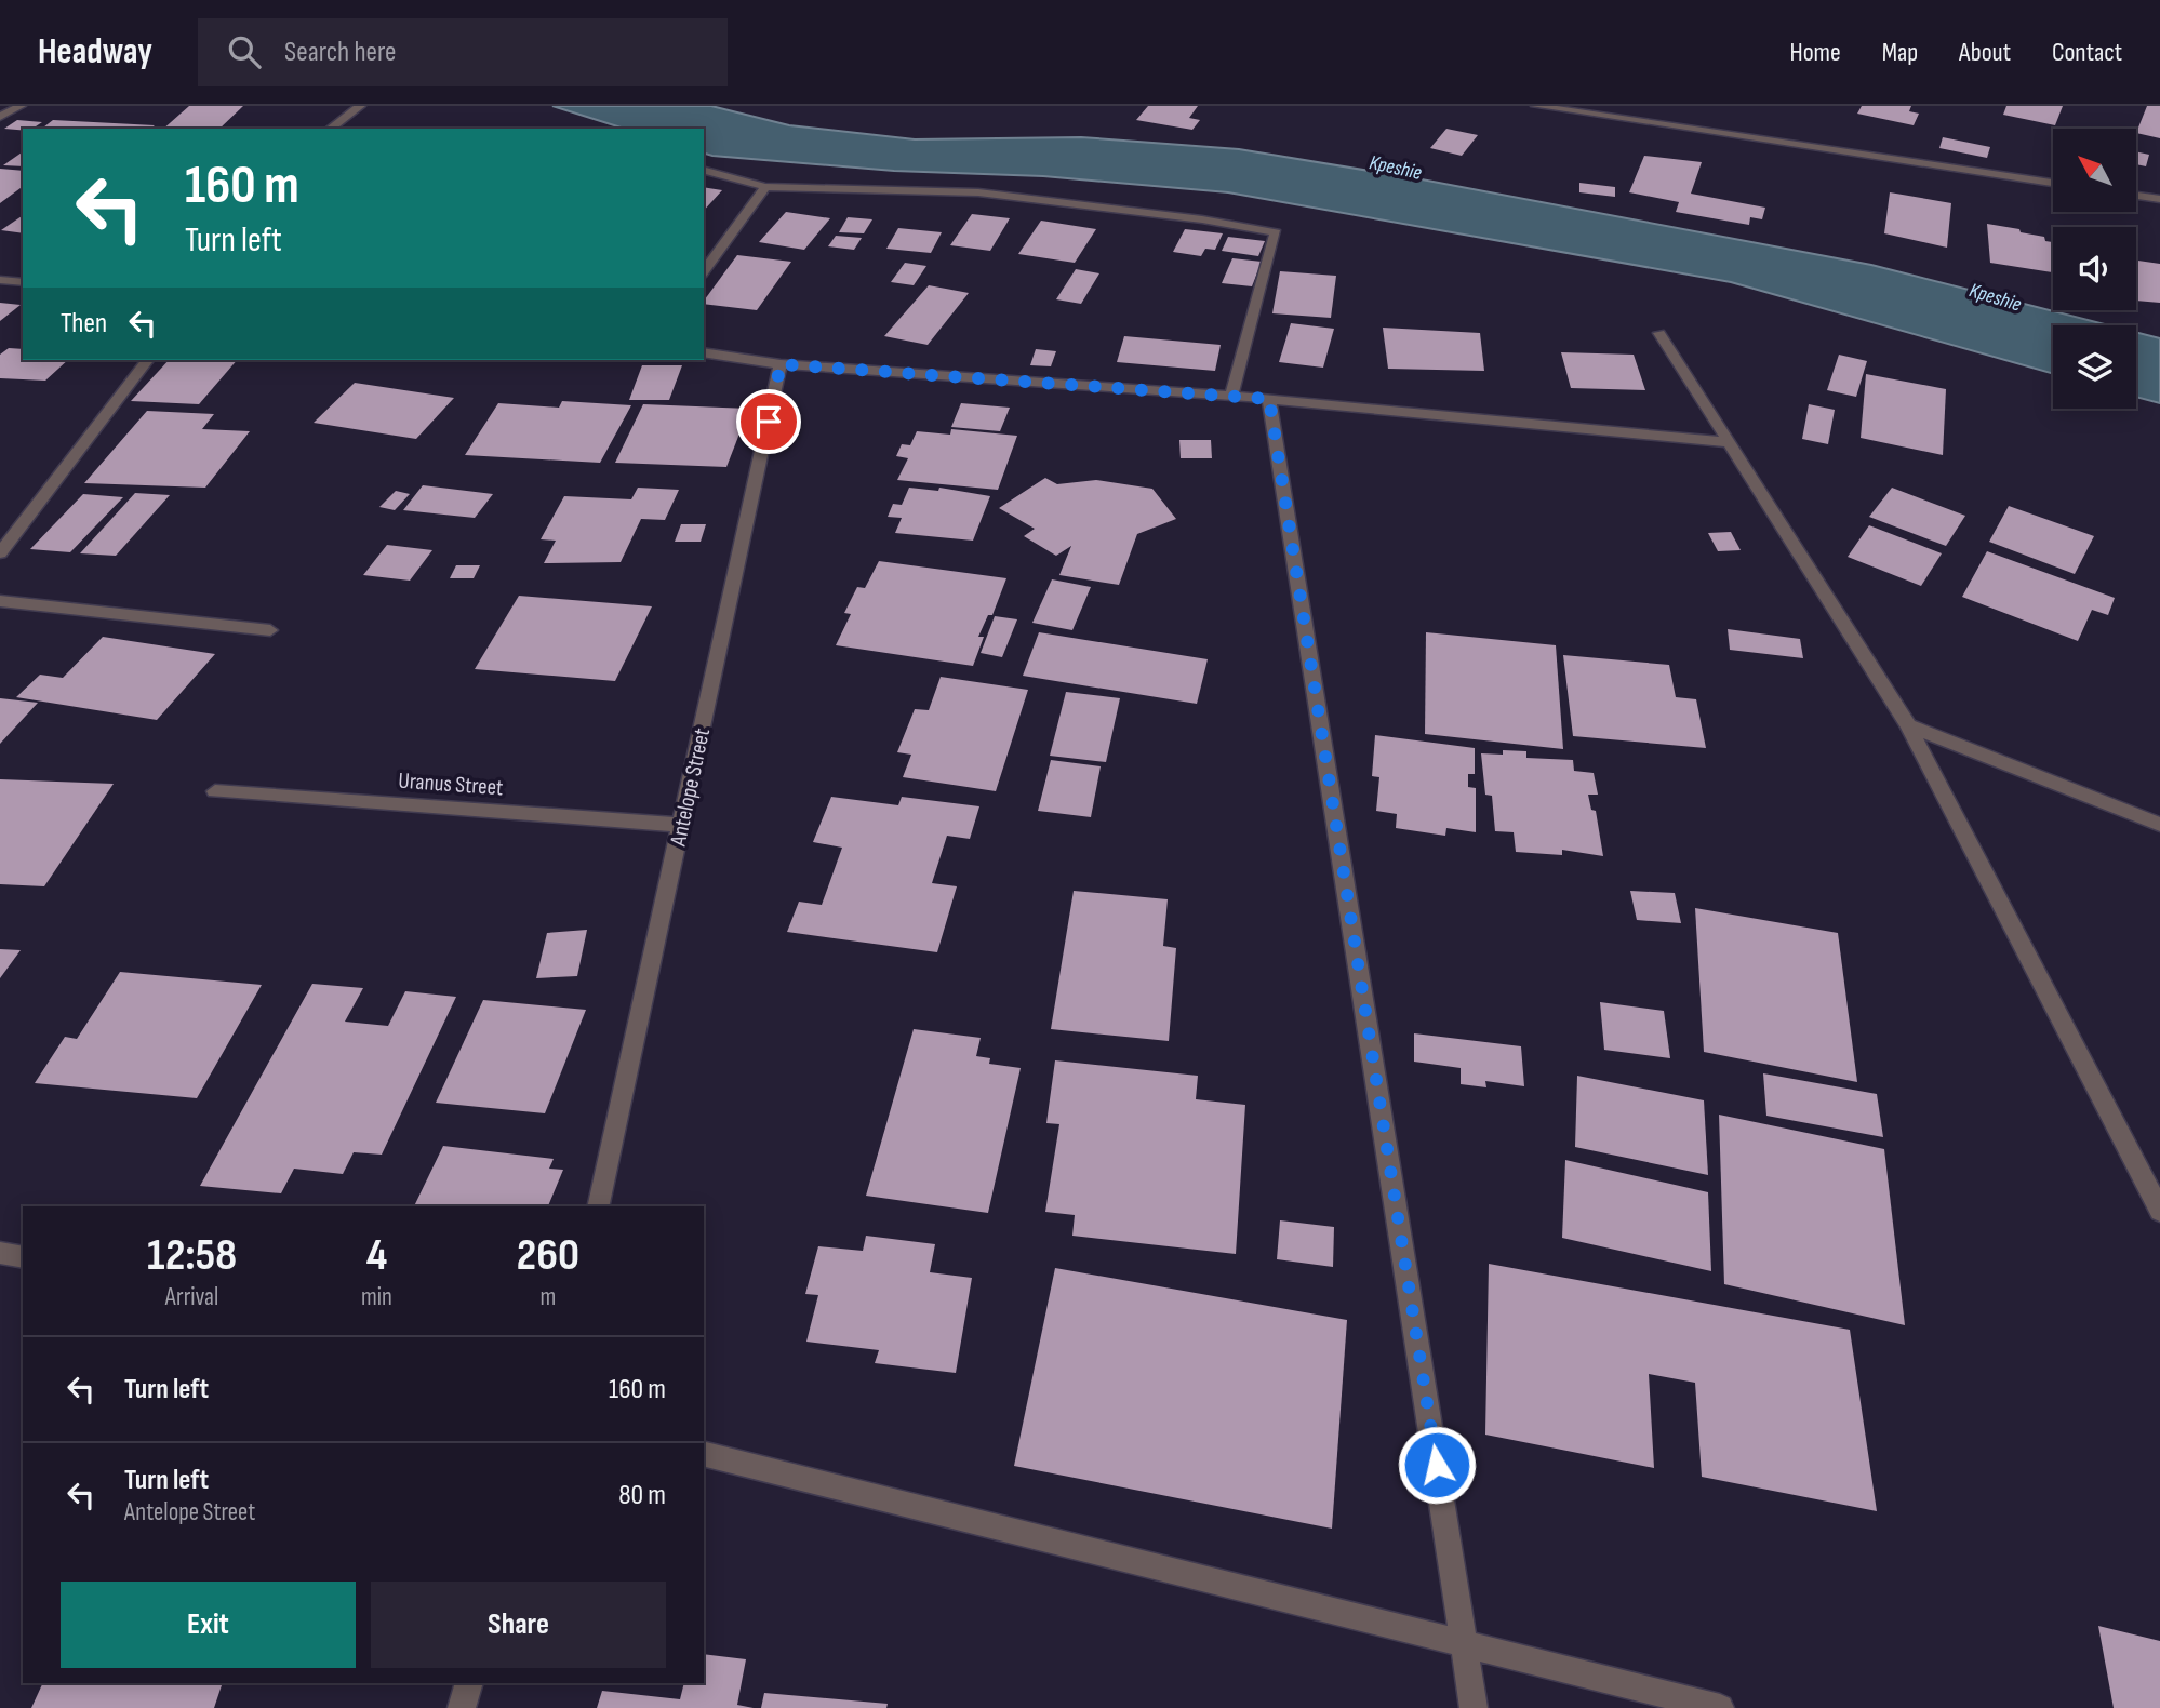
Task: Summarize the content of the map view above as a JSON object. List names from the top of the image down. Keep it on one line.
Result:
{"streets":{"street":["Uranus Street","Antelope Street"]},"crossings":[["Uranus Street","Antelope Street"]],"water":["Kpeshie"],"north":"top left","page":{"header":"Headway","search":"Search here","nav":["Home","Map","About","Contact"],"turn":["160 m","Turn left"],"then":"Then","eta":["12:58","Arrival","4","min","260","m"],"list":[{"name":"Turn left","value":"160 m"},{"name":"Turn left","note":"Antelope Street","value":"80 m"}],"buttons":["Exit","Share"]}}
